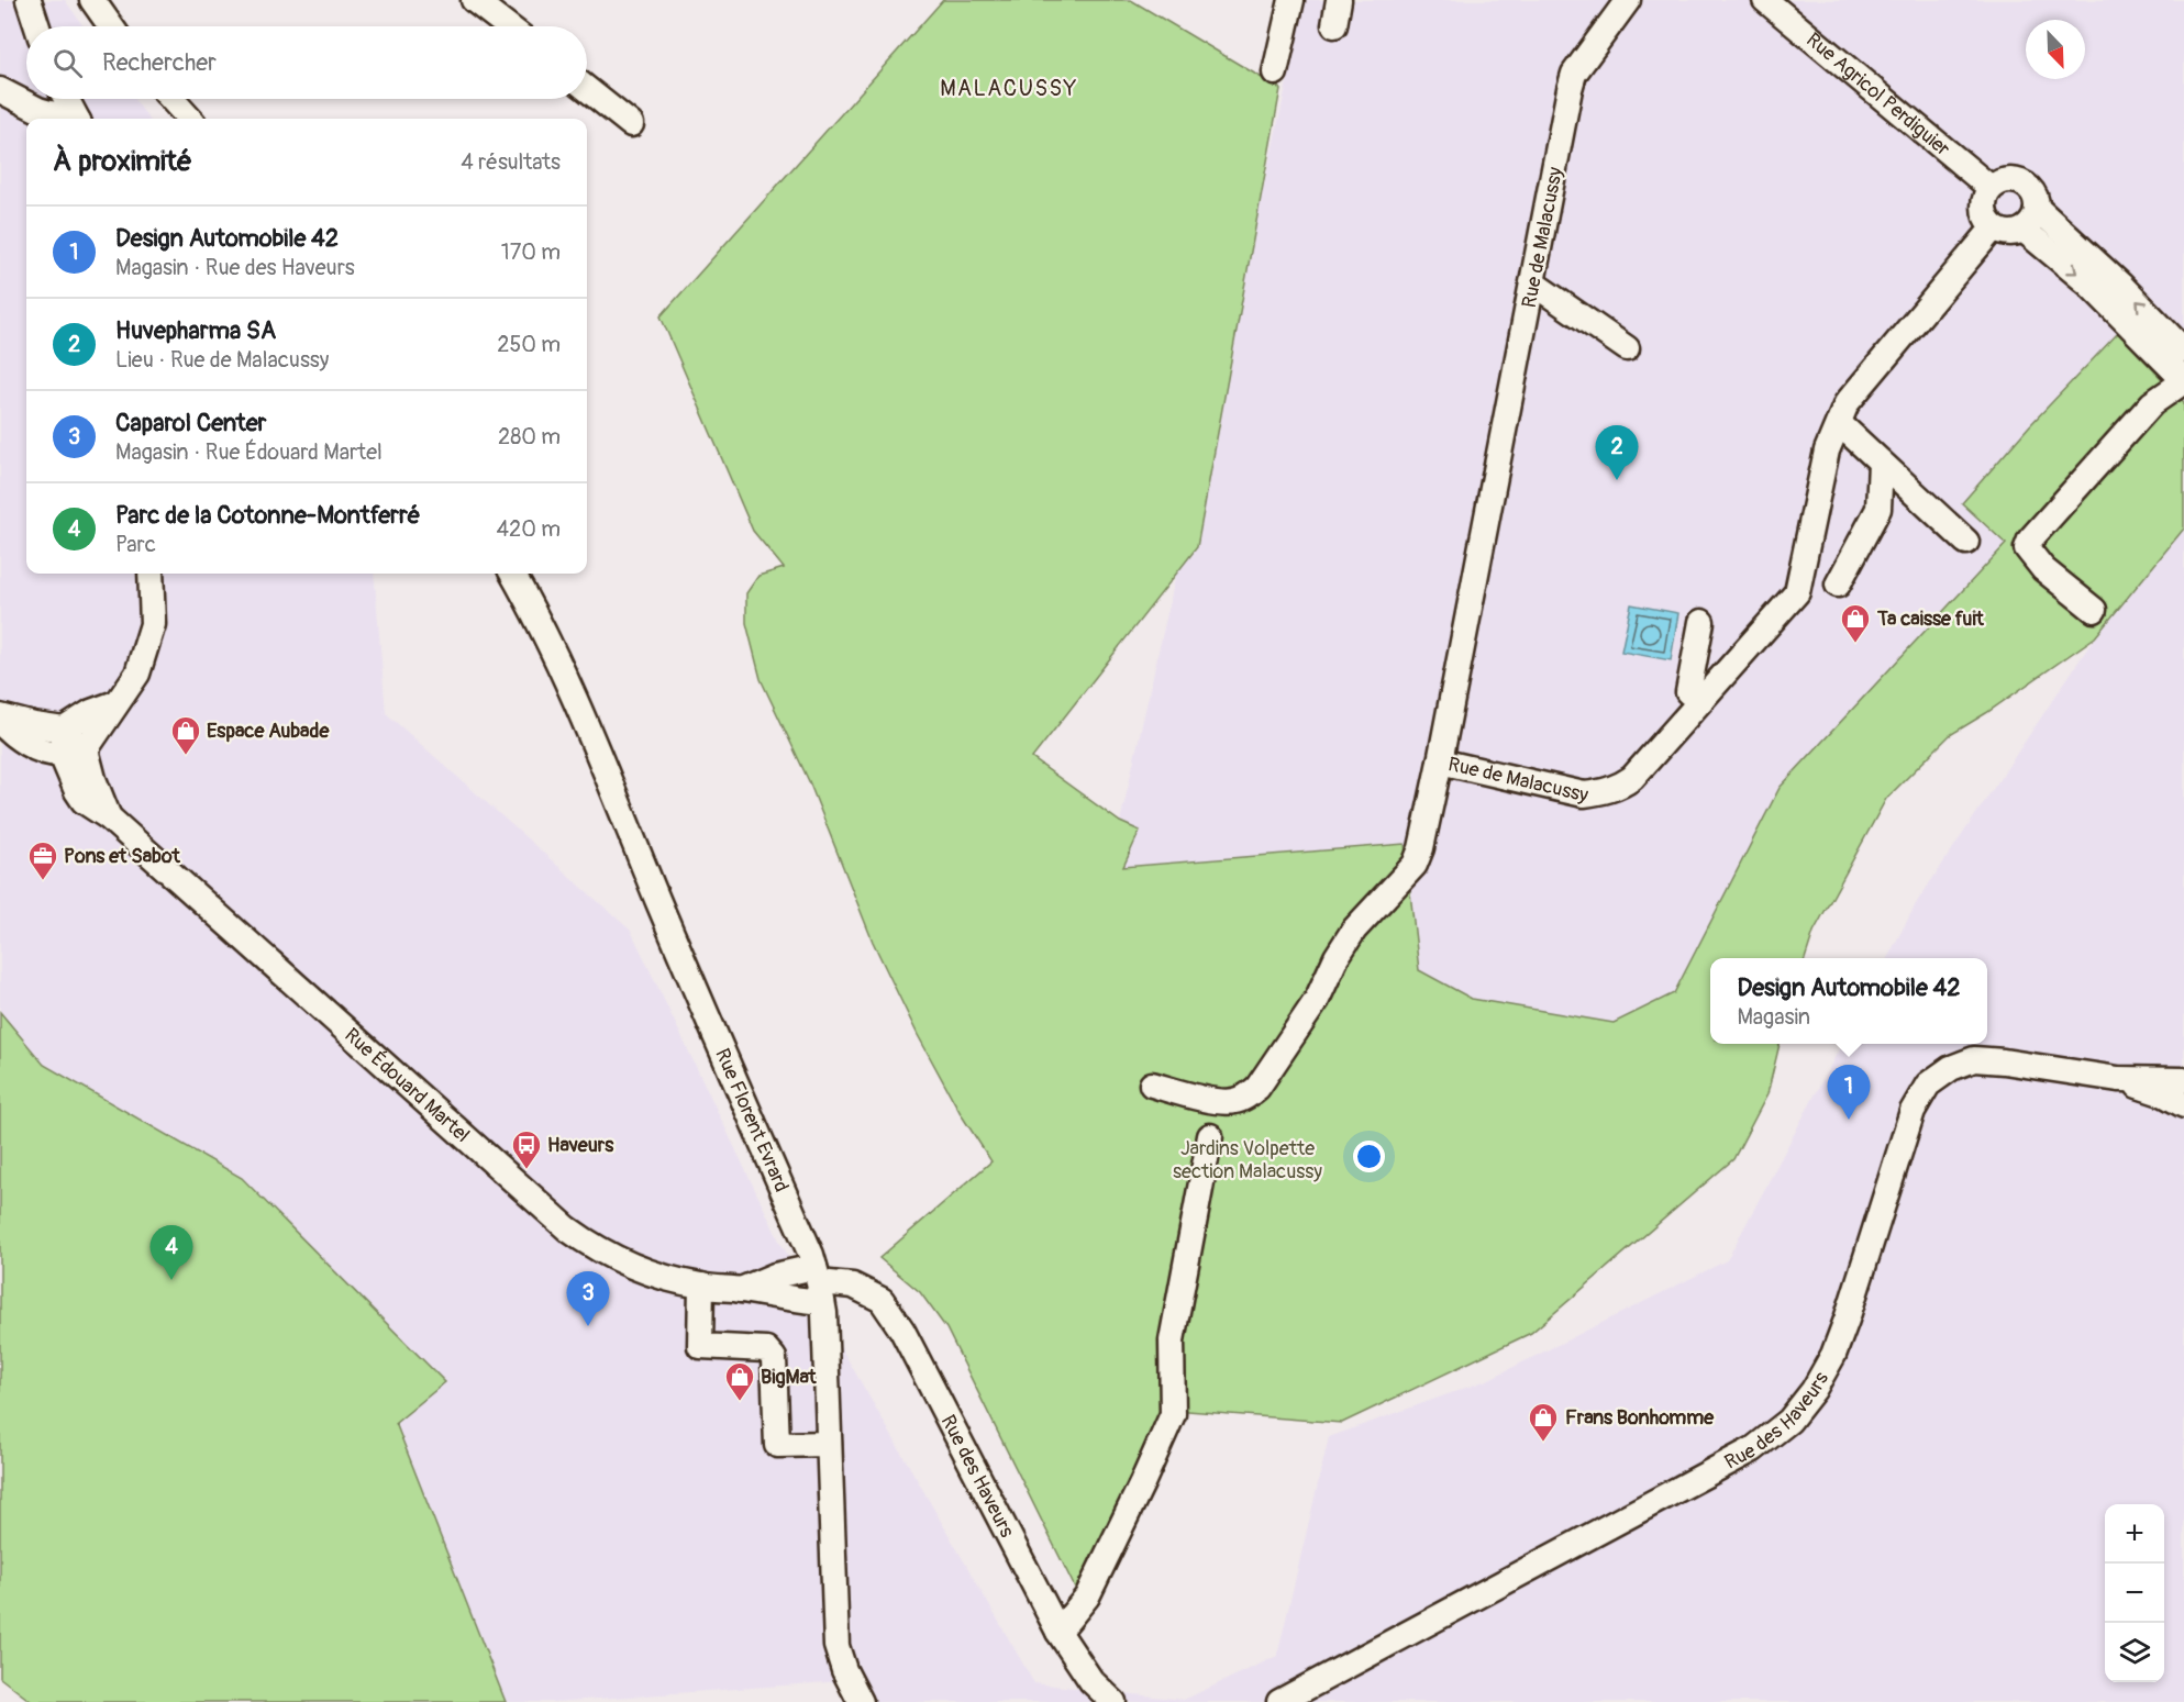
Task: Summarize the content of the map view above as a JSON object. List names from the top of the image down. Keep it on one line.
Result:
{"streets":{"street":["Rue Agricol Perdiguier","Rue de Malacussy","Rue Édouard Martel","Rue Florent Evrard","Rue des Haveurs"]},"crossings":[["Rue Agricol Perdiguier","Rue de Malacussy"],["Rue Édouard Martel","Rue Florent Evrard"],["Rue Édouard Martel","Rue des Haveurs"],["Rue Florent Evrard","Rue des Haveurs"]],"districts":["MALACUSSY"],"parks":["Jardins Volpette section Malacussy"],"places":{"shop":["Ta caisse fuit","Espace Aubade","BigMat","Frans Bonhomme"],"office":["Pons et Sabot"],"bus stop":["Haveurs"]},"north":"bottom right","page":{"search":"Rechercher","heading":["À proximité","4 résultats"],"list":[{"mark":"1","name":"Design Automobile 42","note":"Magasin · Rue des Haveurs","value":"170 m"},{"mark":"2","name":"Huvepharma SA","note":"Lieu · Rue de Malacussy","value":"250 m"},{"mark":"3","name":"Caparol Center","note":"Magasin · Rue Édouard Martel","value":"280 m"},{"mark":"4","name":"Parc de la Cotonne-Montferré","note":"Parc","value":"420 m"}],"pins":["2","1","4","3"],"popup":["Design Automobile 42","Magasin"],"map_buttons":["+","−"]}}
